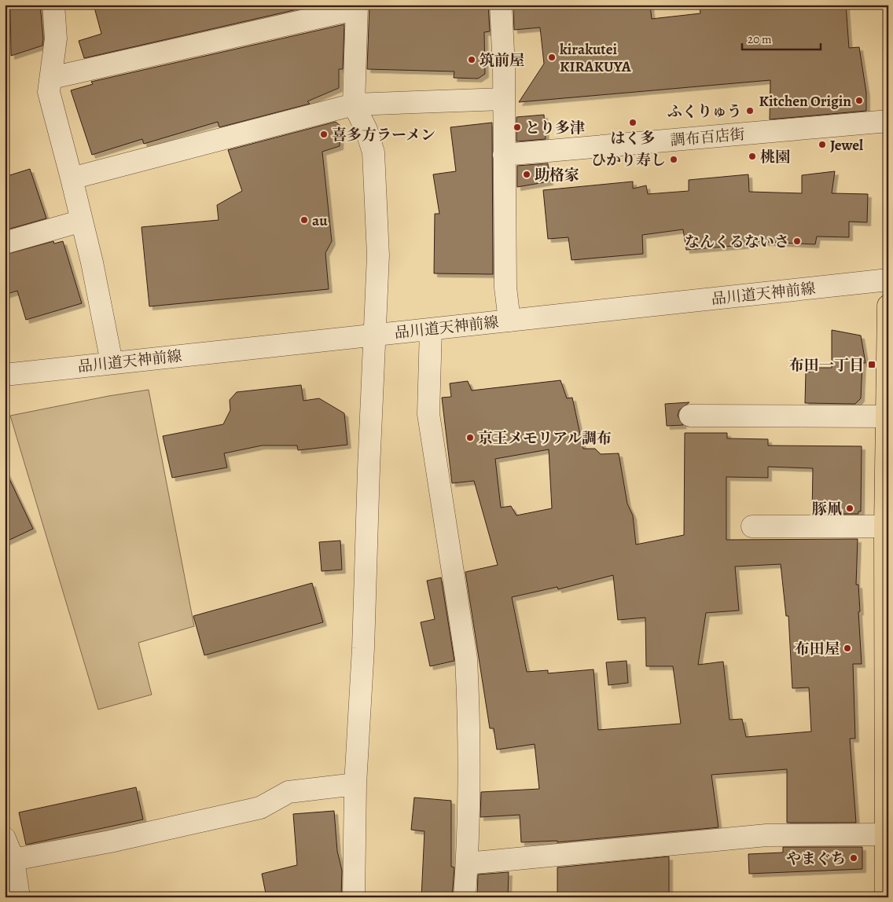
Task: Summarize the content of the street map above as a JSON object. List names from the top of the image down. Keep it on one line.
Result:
{"streets":{"street":["調布百店街","品川道天神前線"]},"places":{"other":["kirakutei KIRAKUYA","筑前屋","Kitchen Origin","ふくりゅう","はく多","とり多津","喜多方ラーメン","Jewel","桃園","ひかり寿し","助格家","au","なんくるないさ","京王メモリアル調布","豚凧","布田屋","やまぐち"],"transit":["布田一丁目"]},"scale_bar":"20 m"}
